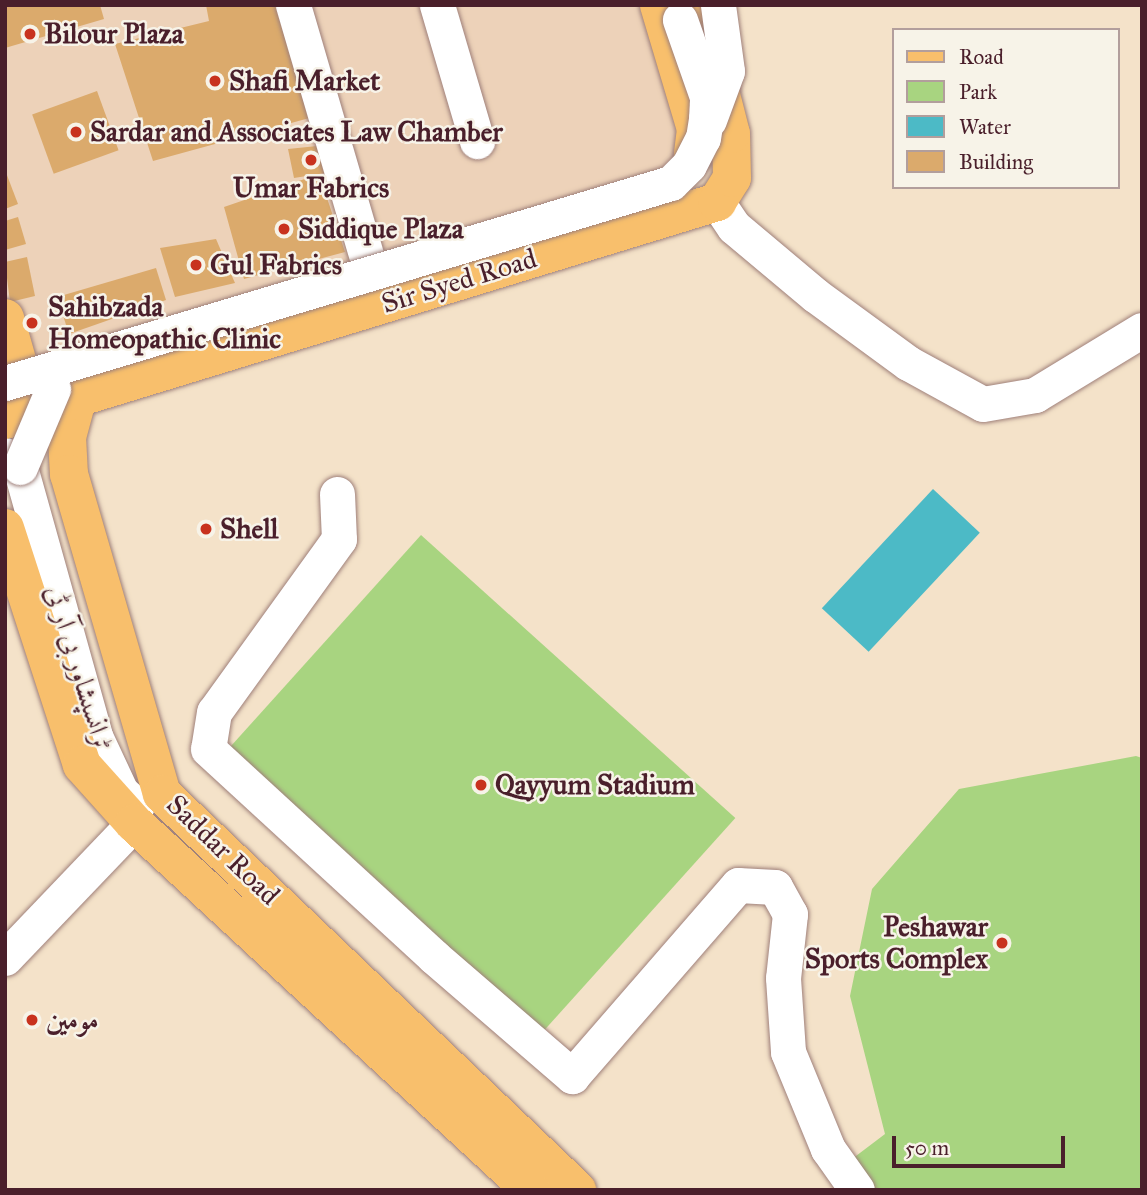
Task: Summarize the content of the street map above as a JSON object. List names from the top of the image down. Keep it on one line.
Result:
{"streets":{"main road":["Sir Syed Road","Saddar Road"],"street":["ٹرانسپشاور بی آر ٹی"]},"crossings":[["Sir Syed Road","ٹرانسپشاور بی آر ٹی"],["Sir Syed Road","Saddar Road"],["ٹرانسپشاور بی آر ٹی","Saddar Road"]],"places":["Bilour Plaza","Shafi Market","Sardar and Associates Law Chamber","Umar Fabrics","Siddique Plaza","Gul Fabrics","Sahibzada Homeopathic Clinic","Shell","Qayyum Stadium","Peshawar Sports Complex","مومین"],"legend":["Road","Park","Water","Building"],"scale_bar":"50 m"}
